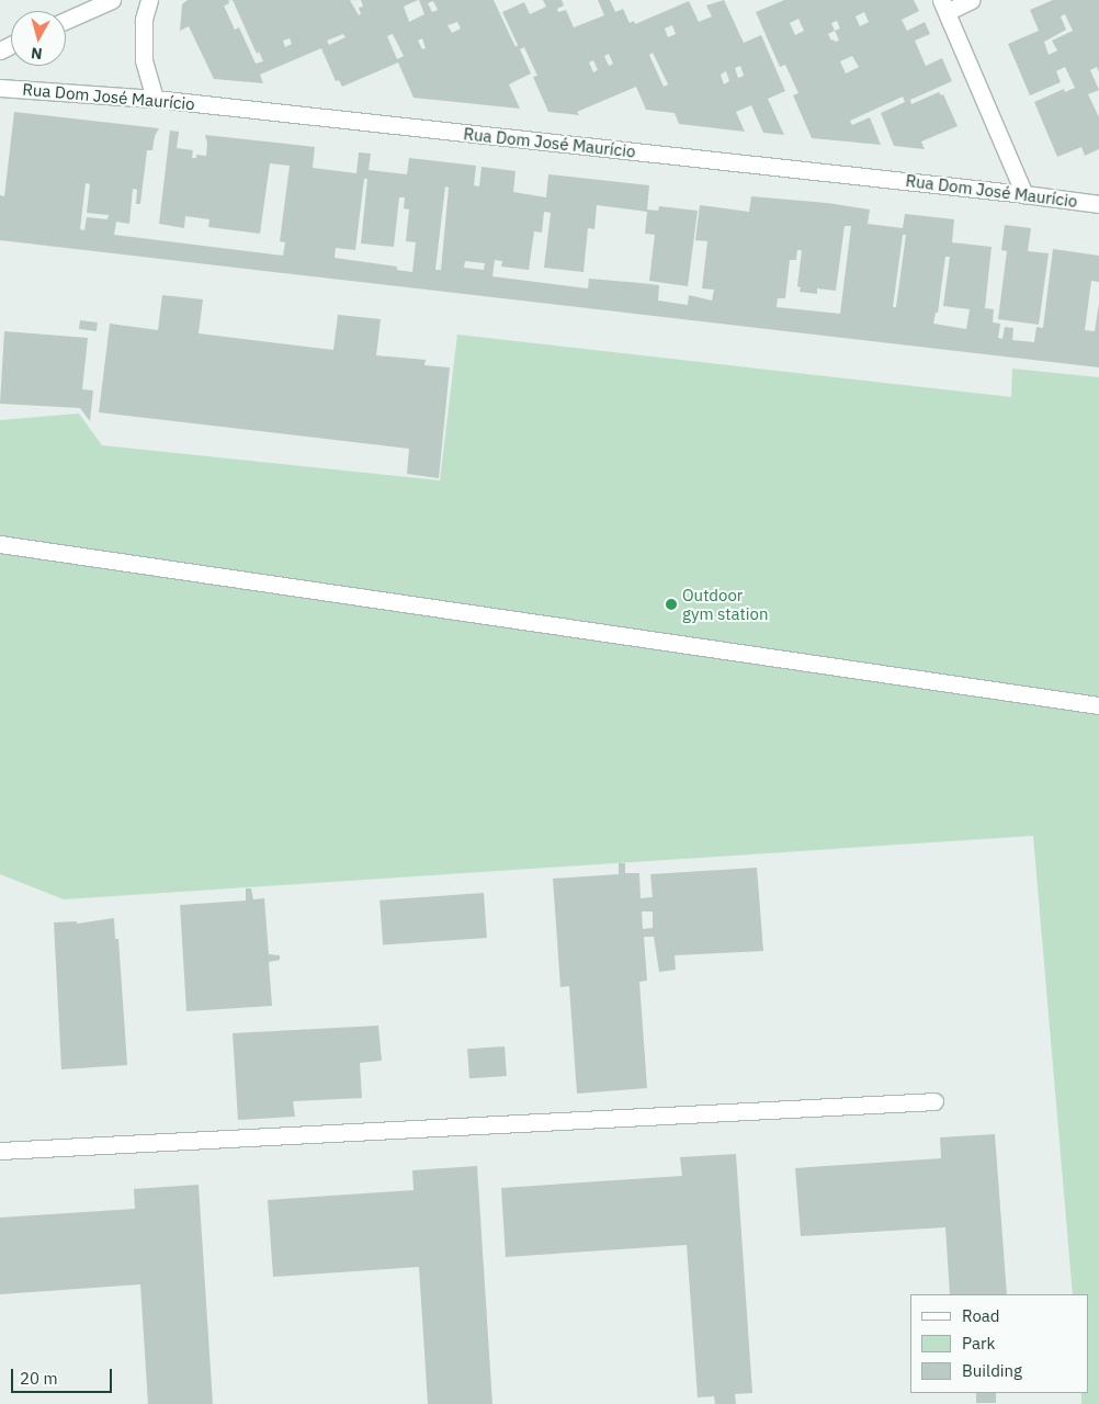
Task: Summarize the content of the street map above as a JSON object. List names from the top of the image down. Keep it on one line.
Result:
{"streets":{"street":["Rua Dom José Maurício"]},"places":["Outdoor gym station"],"legend":["Road","Park","Building"],"scale_bar":"20 m","north":"bottom"}
